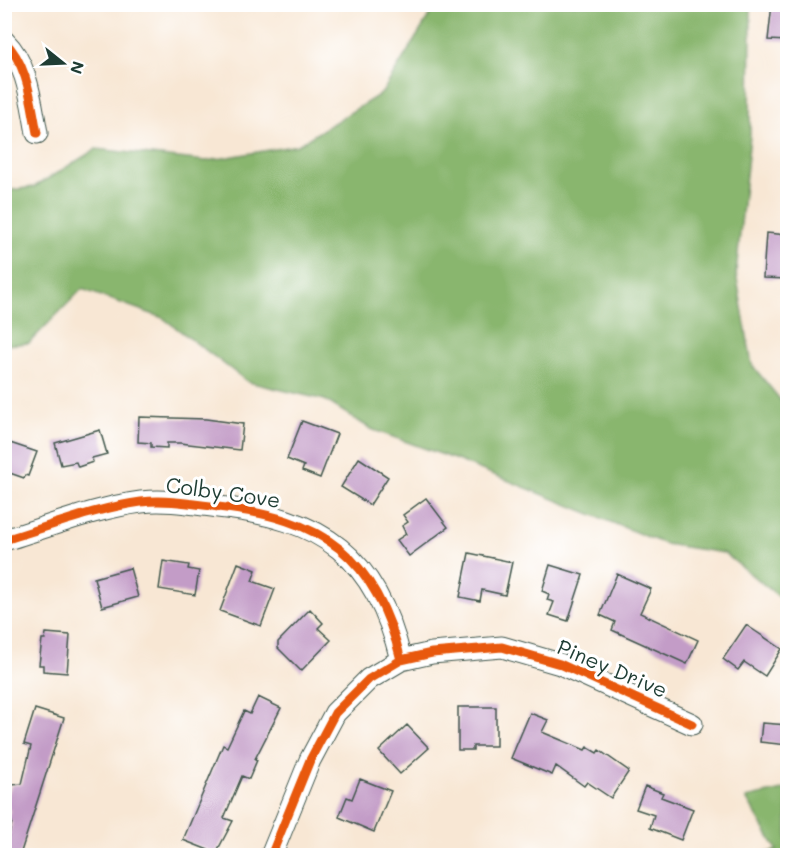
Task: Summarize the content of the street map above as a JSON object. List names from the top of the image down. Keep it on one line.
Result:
{"streets":{"street":["Colby Cove","Piney Drive"]},"crossings":[["Colby Cove","Piney Drive"]],"north":"right"}
